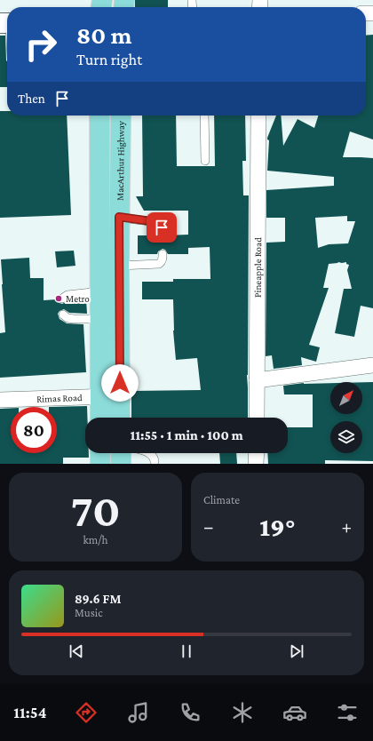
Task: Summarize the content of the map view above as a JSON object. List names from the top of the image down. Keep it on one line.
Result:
{"streets":{"highway":["MacArthur Highway"],"street":["Pineapple Road","Rimas Road"]},"crossings":[["MacArthur Highway","Rimas Road"]],"places":["Metro"],"north":"top right","page":{"turn":["80 m","Turn right"],"then":"Then","limit":"80","trip":"11:55 · 1 min · 100 m","tile":[["70","km/h"],"Climate"],"heat":["−","19°","+"],"song":["89.6 FM","Music"],"tabs":"11:54"}}
